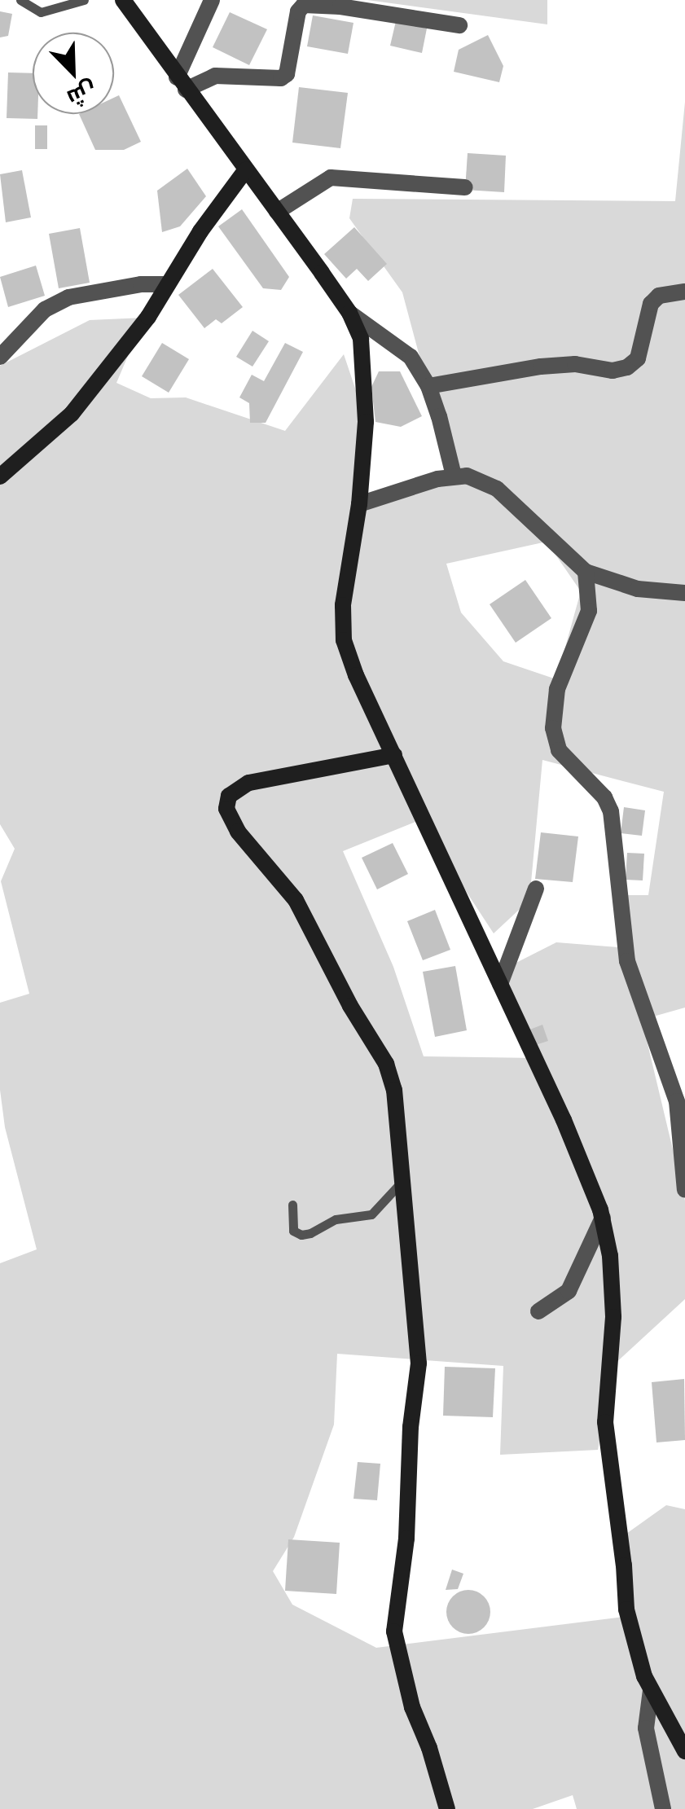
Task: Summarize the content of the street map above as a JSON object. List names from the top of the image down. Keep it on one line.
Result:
{"north":"bottom right"}
